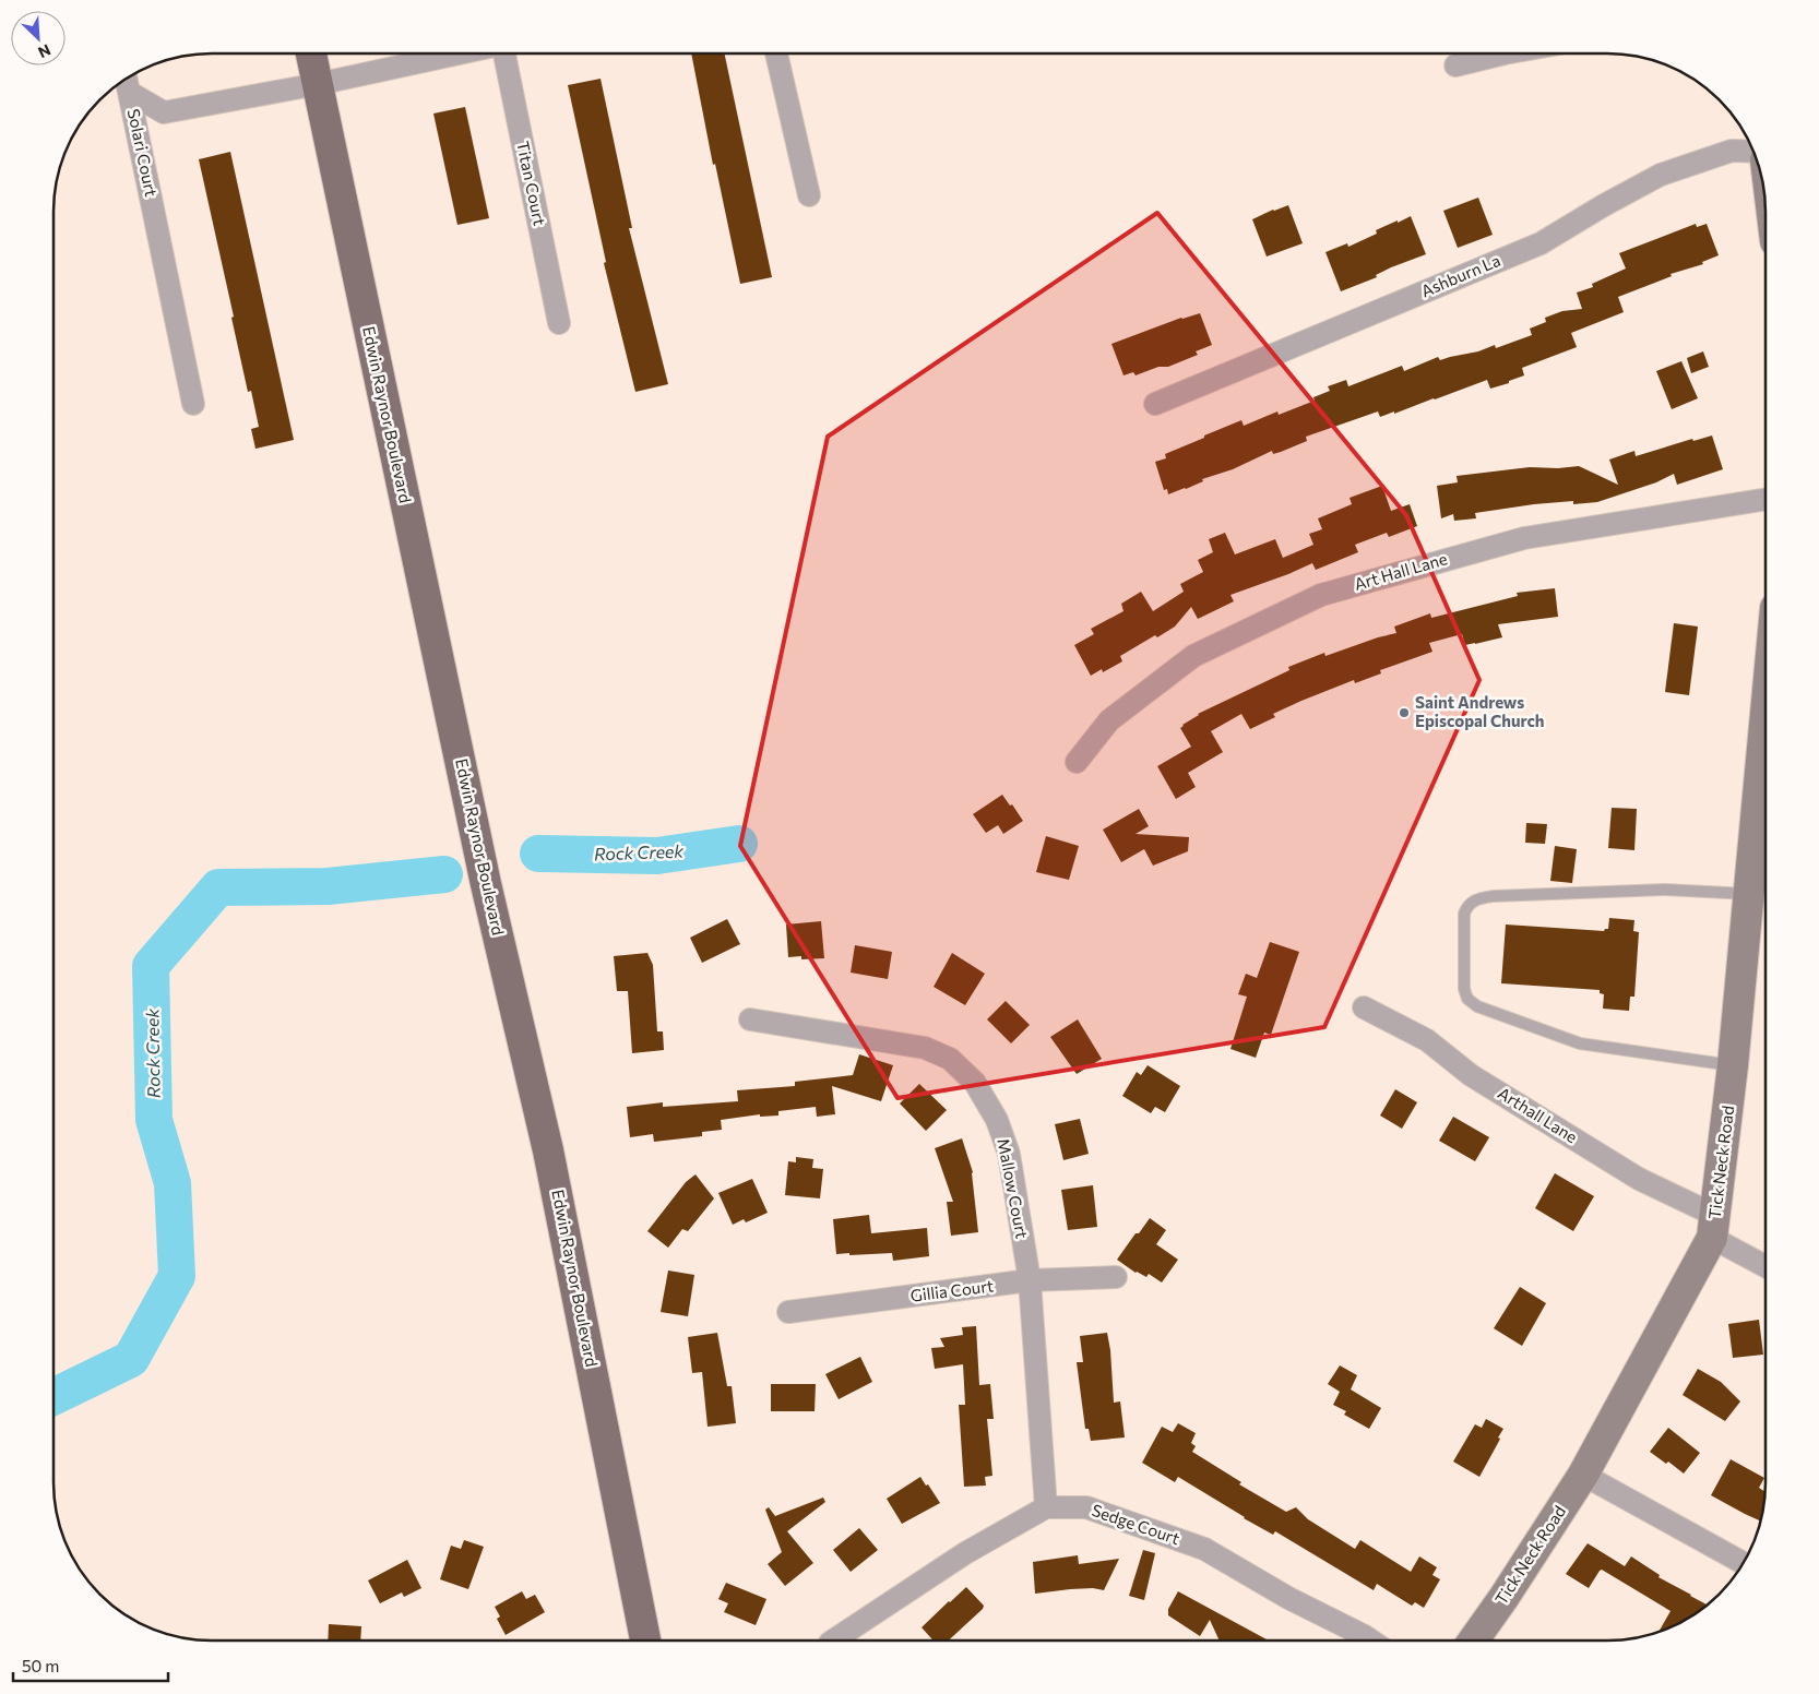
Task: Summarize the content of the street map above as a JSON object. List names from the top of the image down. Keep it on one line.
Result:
{"streets":{"main road":["Edwin Raynor Boulevard"],"street":["Solari Court","Titan Court","Ashburn La","Art Hall Lane","Arthall Lane","Tick Neck Road","Mallow Court","Gillia Court","Sedge Court"]},"crossings":[["Solari Court","Edwin Raynor Boulevard"],["Arthall Lane","Tick Neck Road"],["Mallow Court","Gillia Court"],["Mallow Court","Sedge Court"]],"water":["Rock Creek"],"places":["Saint Andrews Episcopal Church"],"scale_bar":"50 m","north":"bottom right"}
